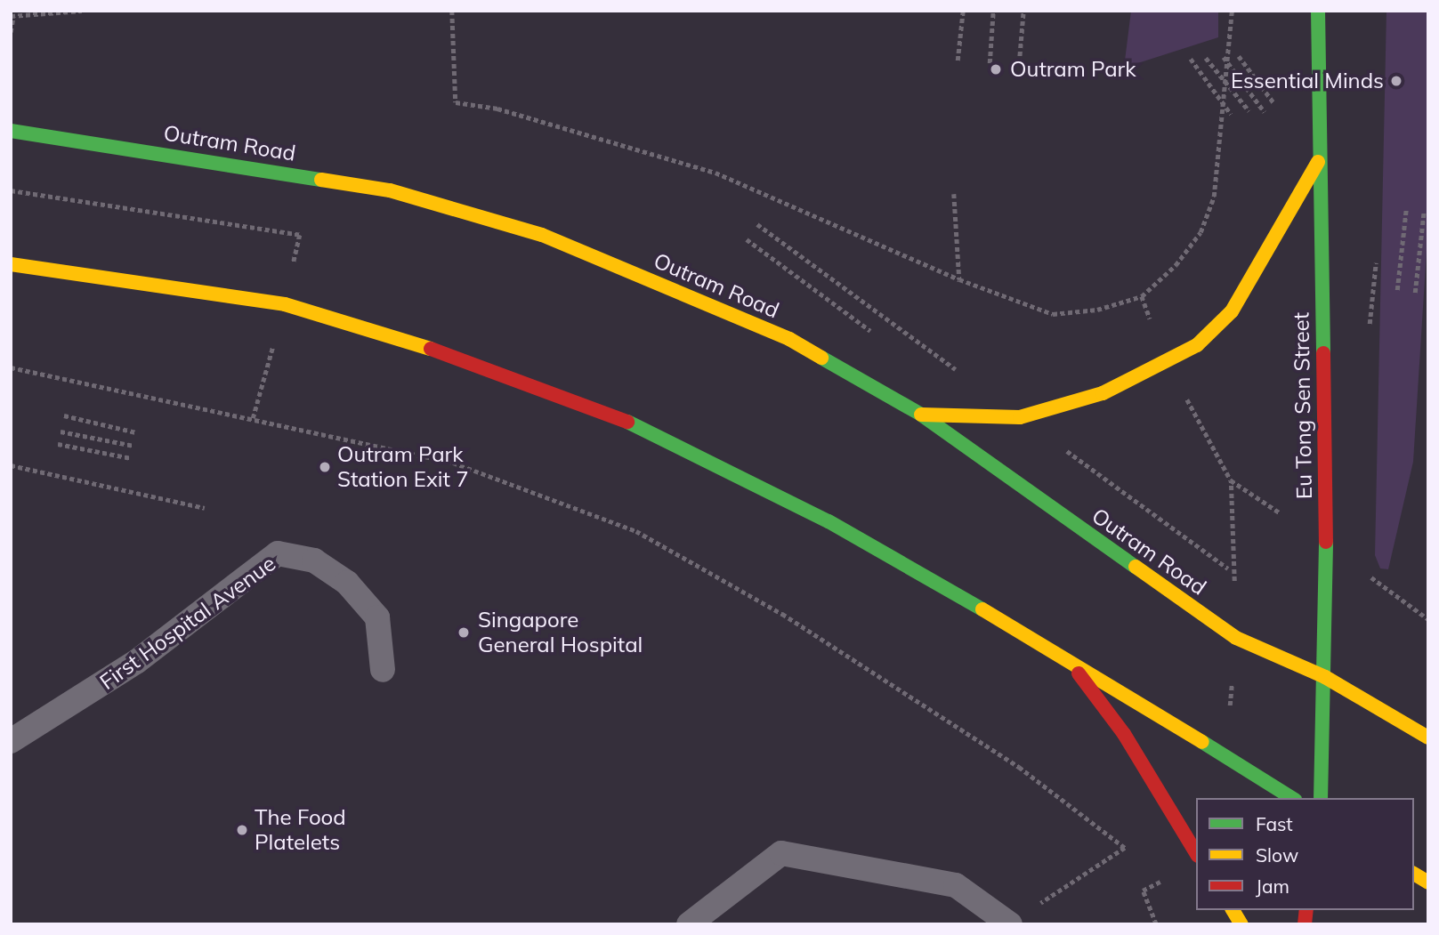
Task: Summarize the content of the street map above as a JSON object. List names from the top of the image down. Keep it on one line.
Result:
{"streets":{"main road":["Outram Road","Eu Tong Sen Street"],"lane":["First Hospital Avenue"]},"crossings":[["Outram Road","Eu Tong Sen Street"]],"places":["Outram Park","Essential Minds","Outram Park Station Exit 7","Singapore General Hospital","The Food Platelets"],"legend":["Fast","Slow","Jam"]}
